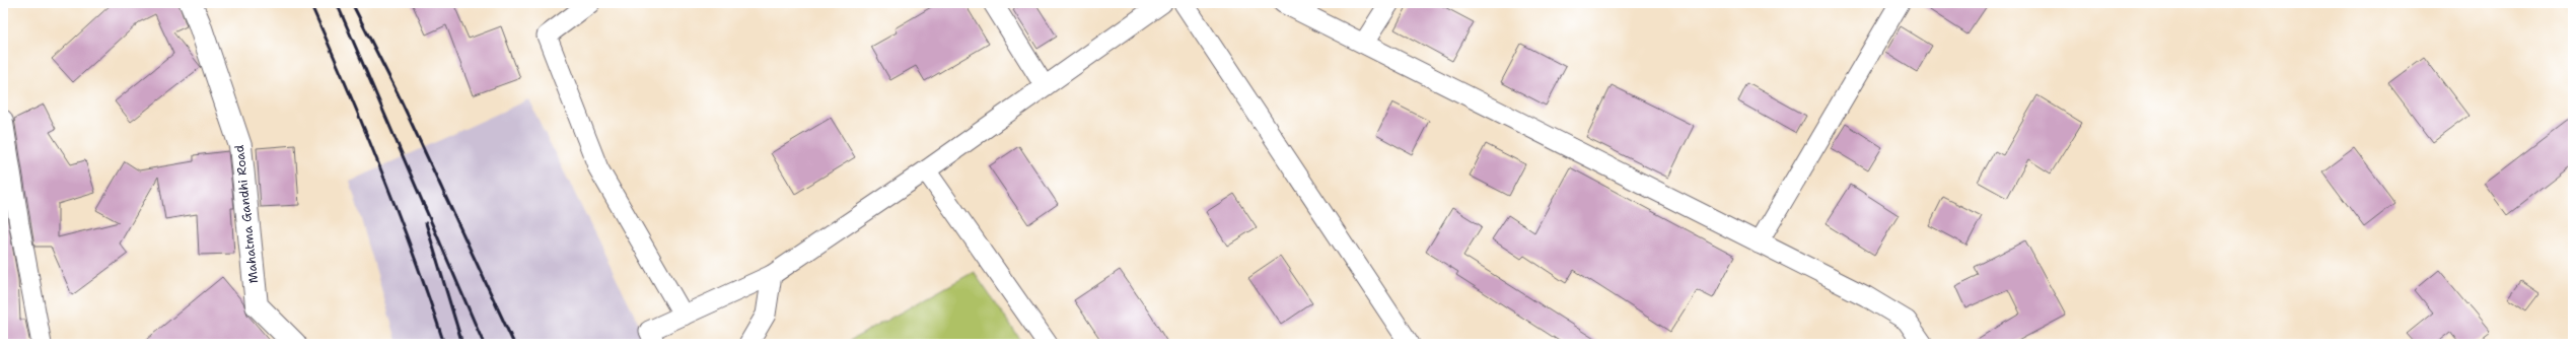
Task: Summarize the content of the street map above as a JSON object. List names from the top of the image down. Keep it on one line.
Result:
{"streets":{"main road":["Mahatma Gandhi Road"]}}
